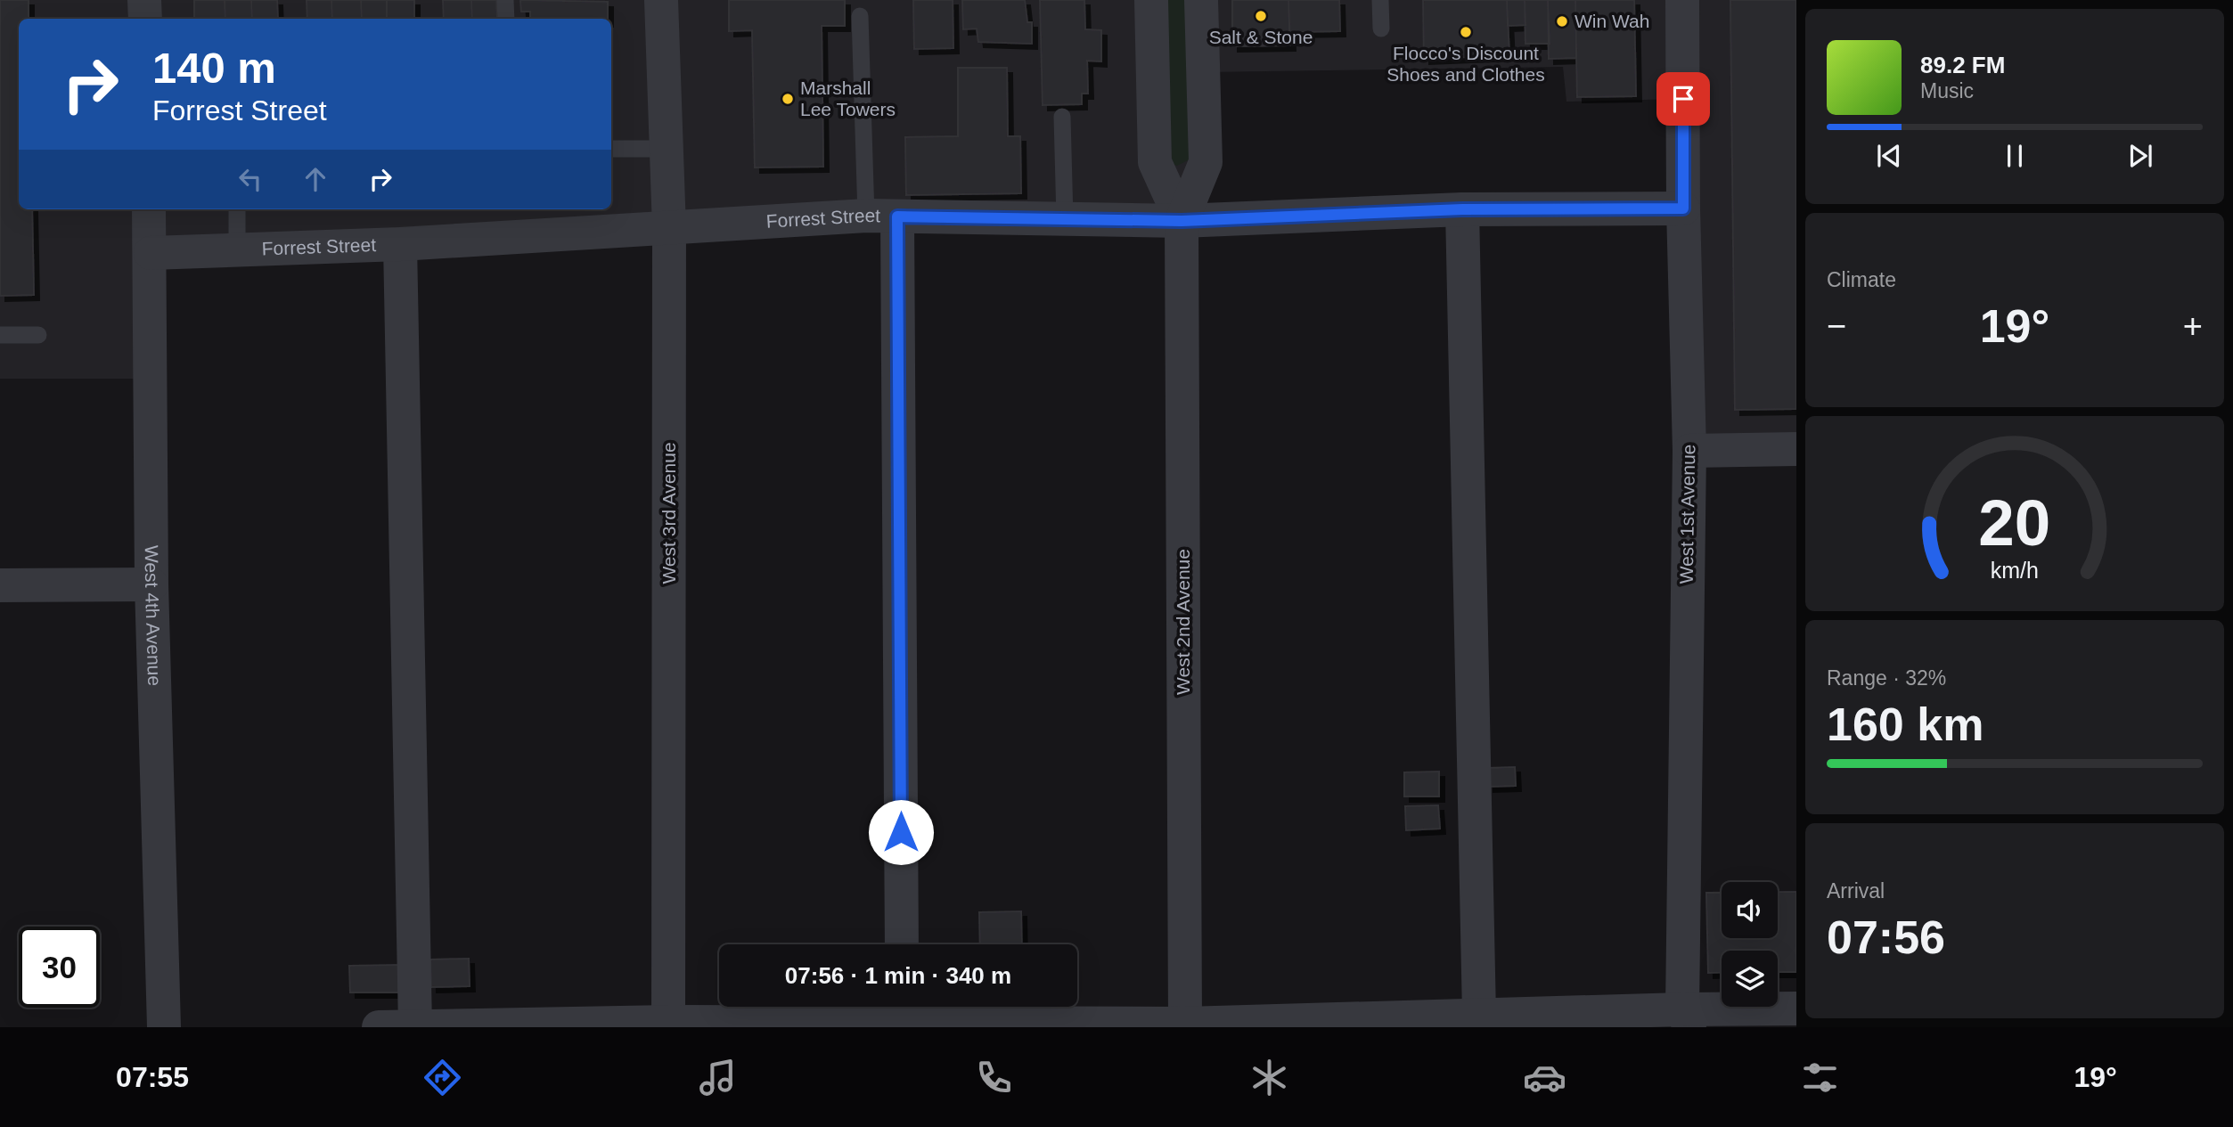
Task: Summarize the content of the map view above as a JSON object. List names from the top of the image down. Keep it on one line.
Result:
{"streets":{"street":["Forrest Street","West 3rd Avenue","West 1st Avenue","West 4th Avenue","West 2nd Avenue"]},"crossings":[["Forrest Street","West 3rd Avenue"],["Forrest Street","West 1st Avenue"],["Forrest Street","West 4th Avenue"],["Forrest Street","West 2nd Avenue"]],"places":["Salt & Stone","Win Wah","Flocco's Discount Shoes and Clothes","Marshall Lee Towers"],"page":{"turn":["140 m","Forrest Street"],"song":["89.2 FM","Music"],"tile":["Climate",["Range · 32%","160 km"],["Arrival","07:56"]],"heat":["−","19°","+"],"limit":"30","trip":"07:56 · 1 min · 340 m","tabs":["07:55","19°"],"gauge":["20","km/h"]}}
